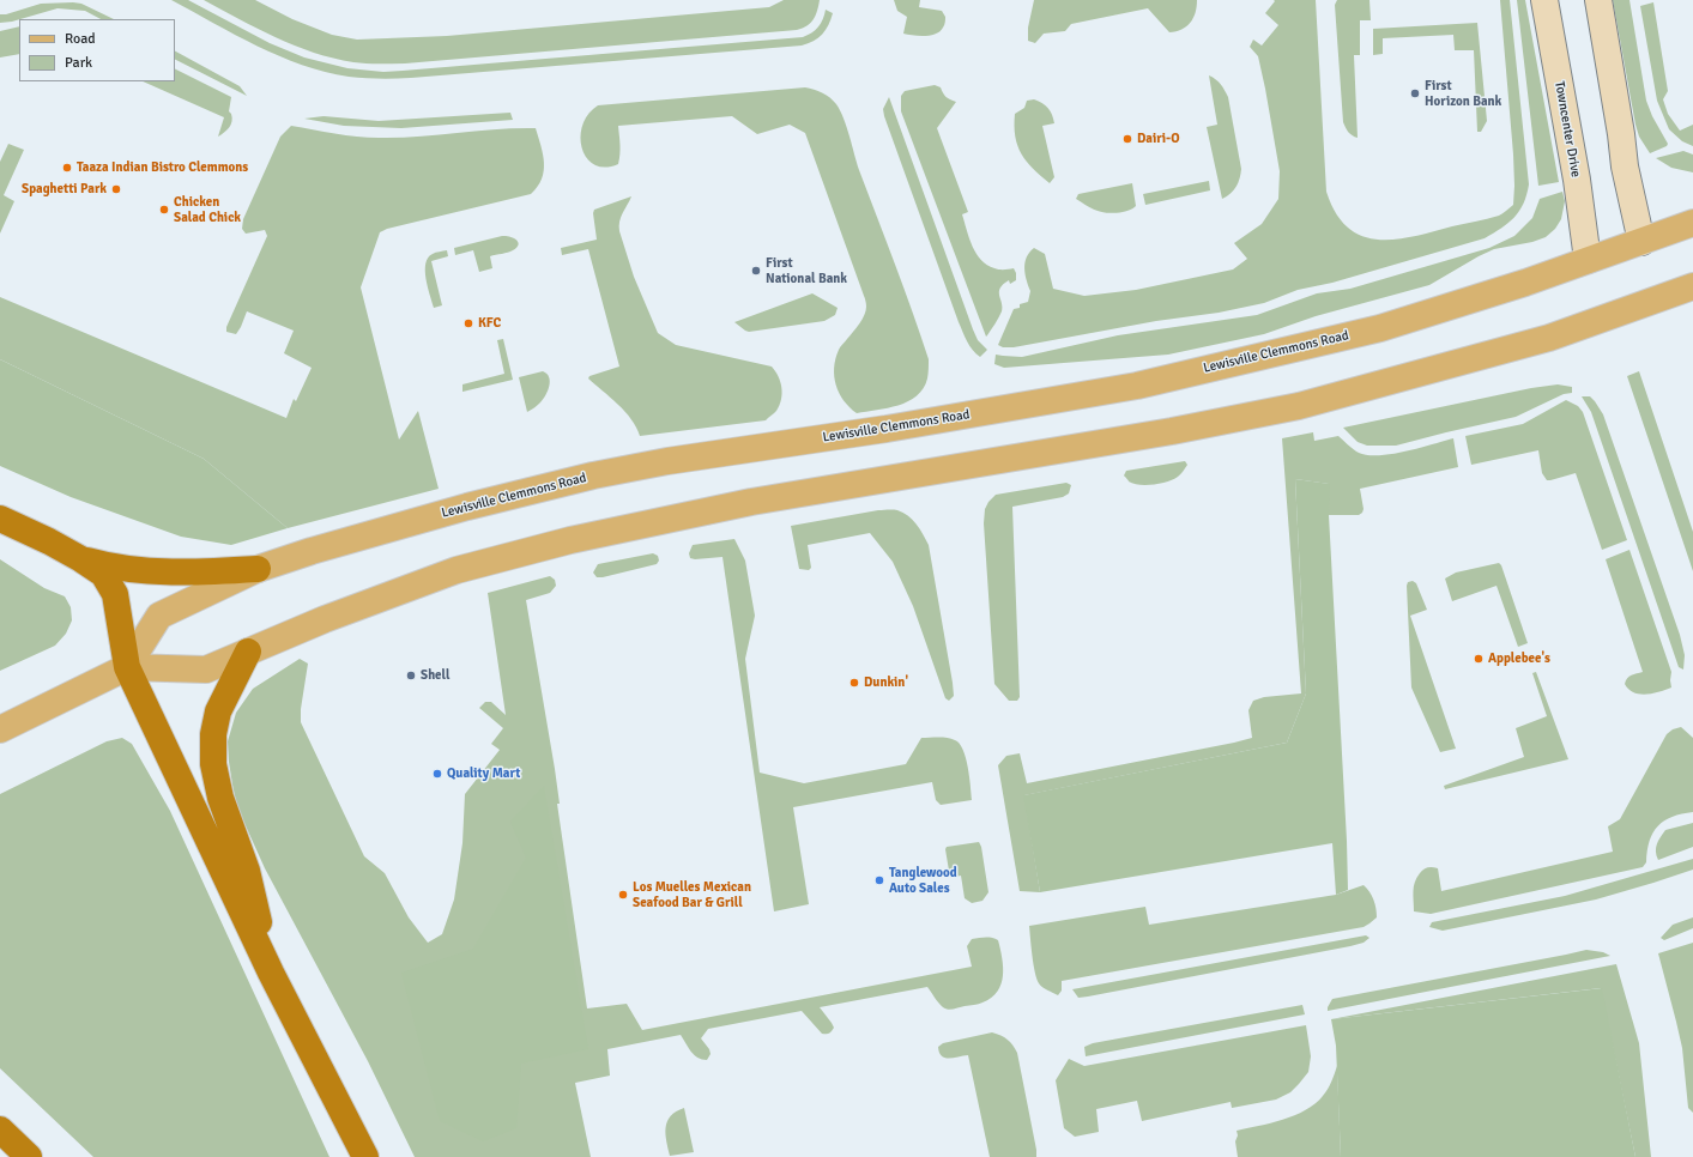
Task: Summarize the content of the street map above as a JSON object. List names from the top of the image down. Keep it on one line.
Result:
{"streets":{"main road":["Lewisville Clemmons Road"],"street":["Towncenter Drive"]},"crossings":[["Towncenter Drive","Lewisville Clemmons Road"]],"places":["First Horizon Bank","Dairi-O","Taaza Indian Bistro Clemmons","Spaghetti Park","Chicken Salad Chick","First National Bank","KFC","Applebee's","Shell","Dunkin'","Quality Mart","Tanglewood Auto Sales","Los Muelles Mexican Seafood Bar & Grill"],"legend":["Road","Park"]}
